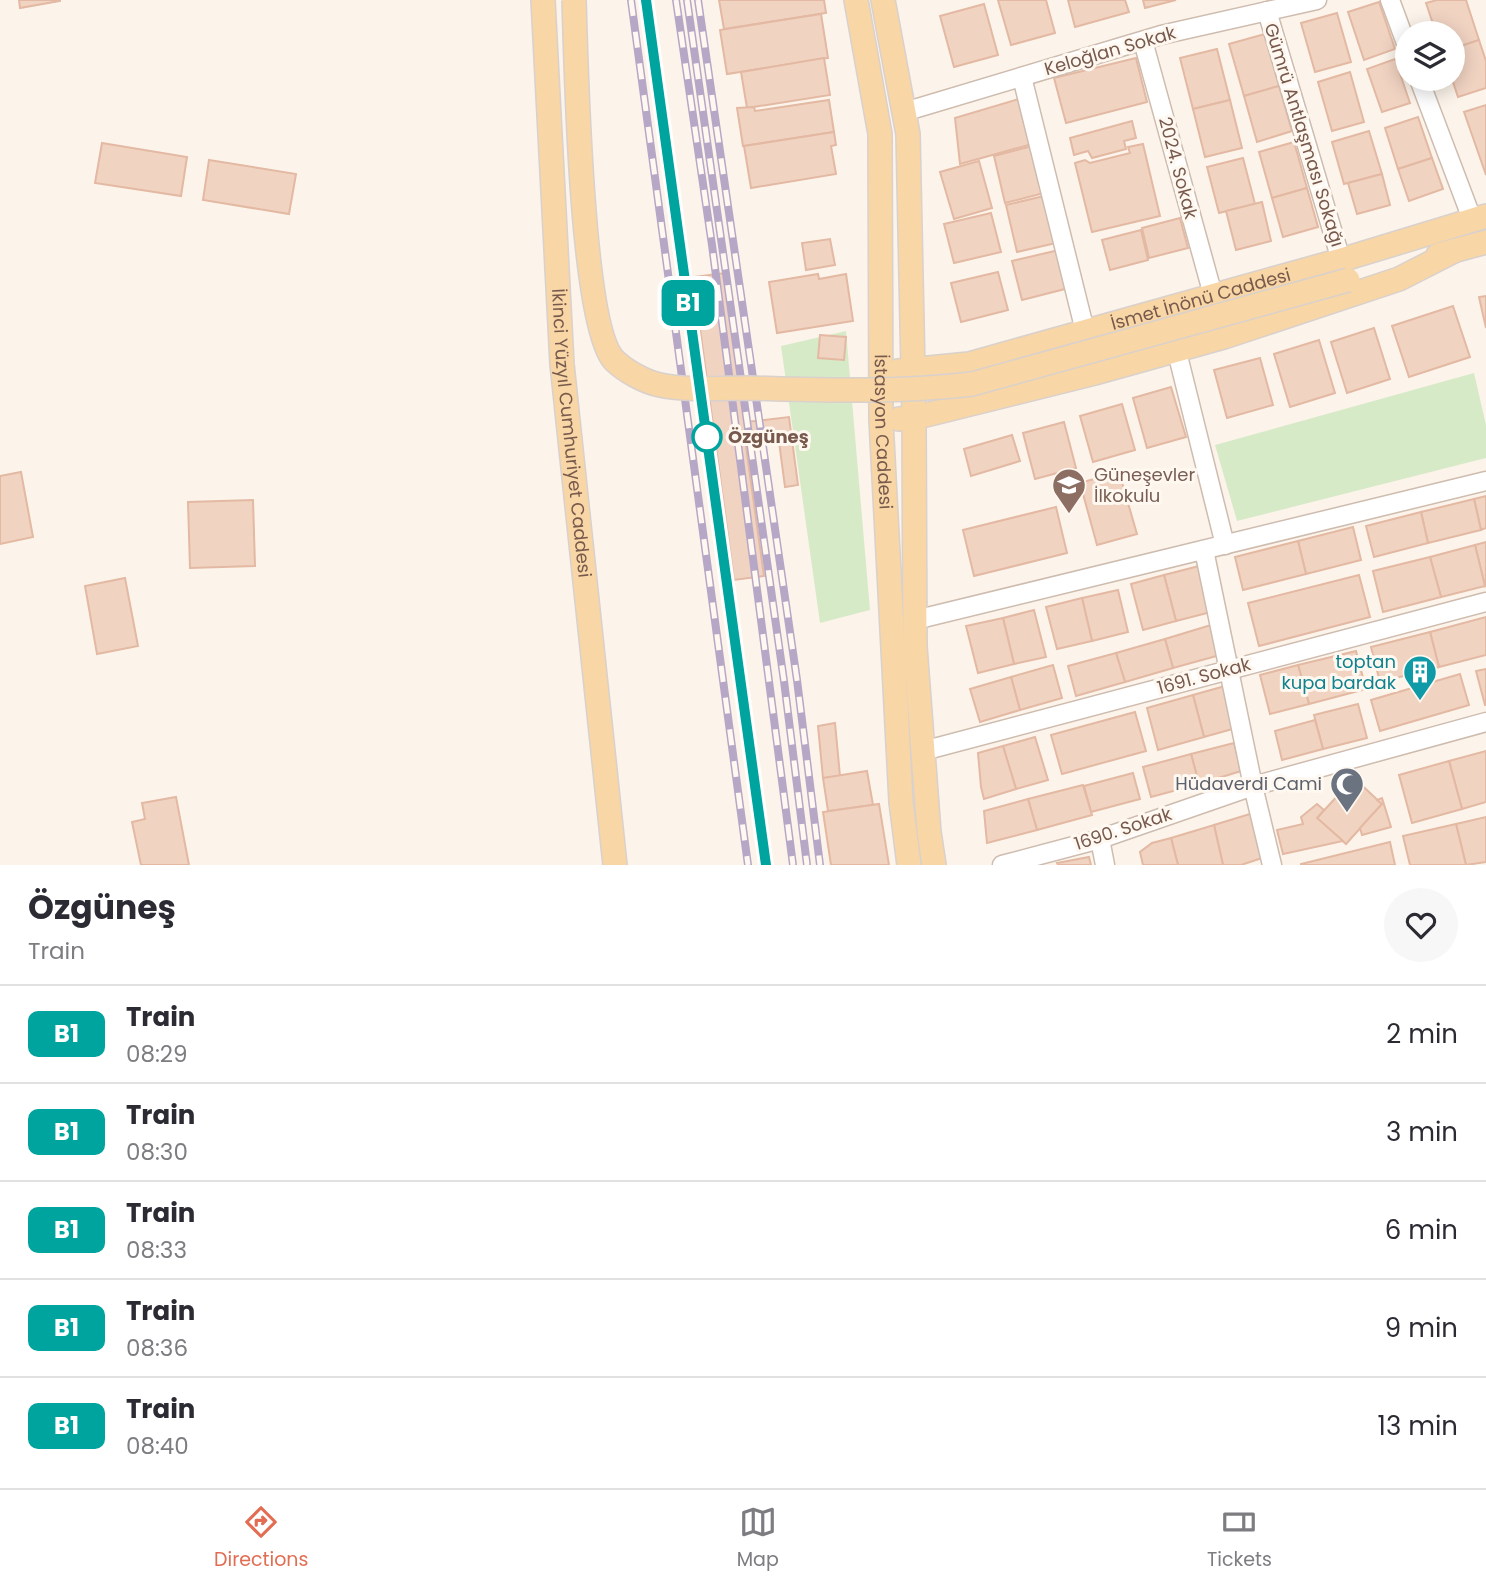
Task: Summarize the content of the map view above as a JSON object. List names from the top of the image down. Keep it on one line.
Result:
{"streets":{"main road":["İsmet İnönü Caddesi","İstasyon Caddesi","İkinci Yüzyıl Cumhuriyet Caddesi"],"street":["Keloğlan Sokak","Gümrü Antlaşması Sokağı","2024. Sokak","1691. Sokak","1690. Sokak"]},"crossings":[["Keloğlan Sokak","Gümrü Antlaşması Sokağı"],["Keloğlan Sokak","2024. Sokak"],["Keloğlan Sokak","İstasyon Caddesi"],["Gümrü Antlaşması Sokağı","İsmet İnönü Caddesi"],["2024. Sokak","İsmet İnönü Caddesi"],["İsmet İnönü Caddesi","İstasyon Caddesi"],["İstasyon Caddesi","1691. Sokak"]],"places":{"other":["Özgüneş"],"school or university":["Güneşevler İlkokulu"],"building":["toptan kupa bardak"],"mosque":["Hüdaverdi Cami"]},"page":{"on_map":"B1","heading":["Özgüneş","Train"],"list":[{"mark":"B1","name":"Train","note":"08:29","value":"2 min"},{"mark":"B1","name":"Train","note":"08:30","value":"3 min"},{"mark":"B1","name":"Train","note":"08:33","value":"6 min"},{"mark":"B1","name":"Train","note":"08:36","value":"9 min"},{"mark":"B1","name":"Train","note":"08:40","value":"13 min"}],"tabs":["Directions","Map","Tickets"]}}
